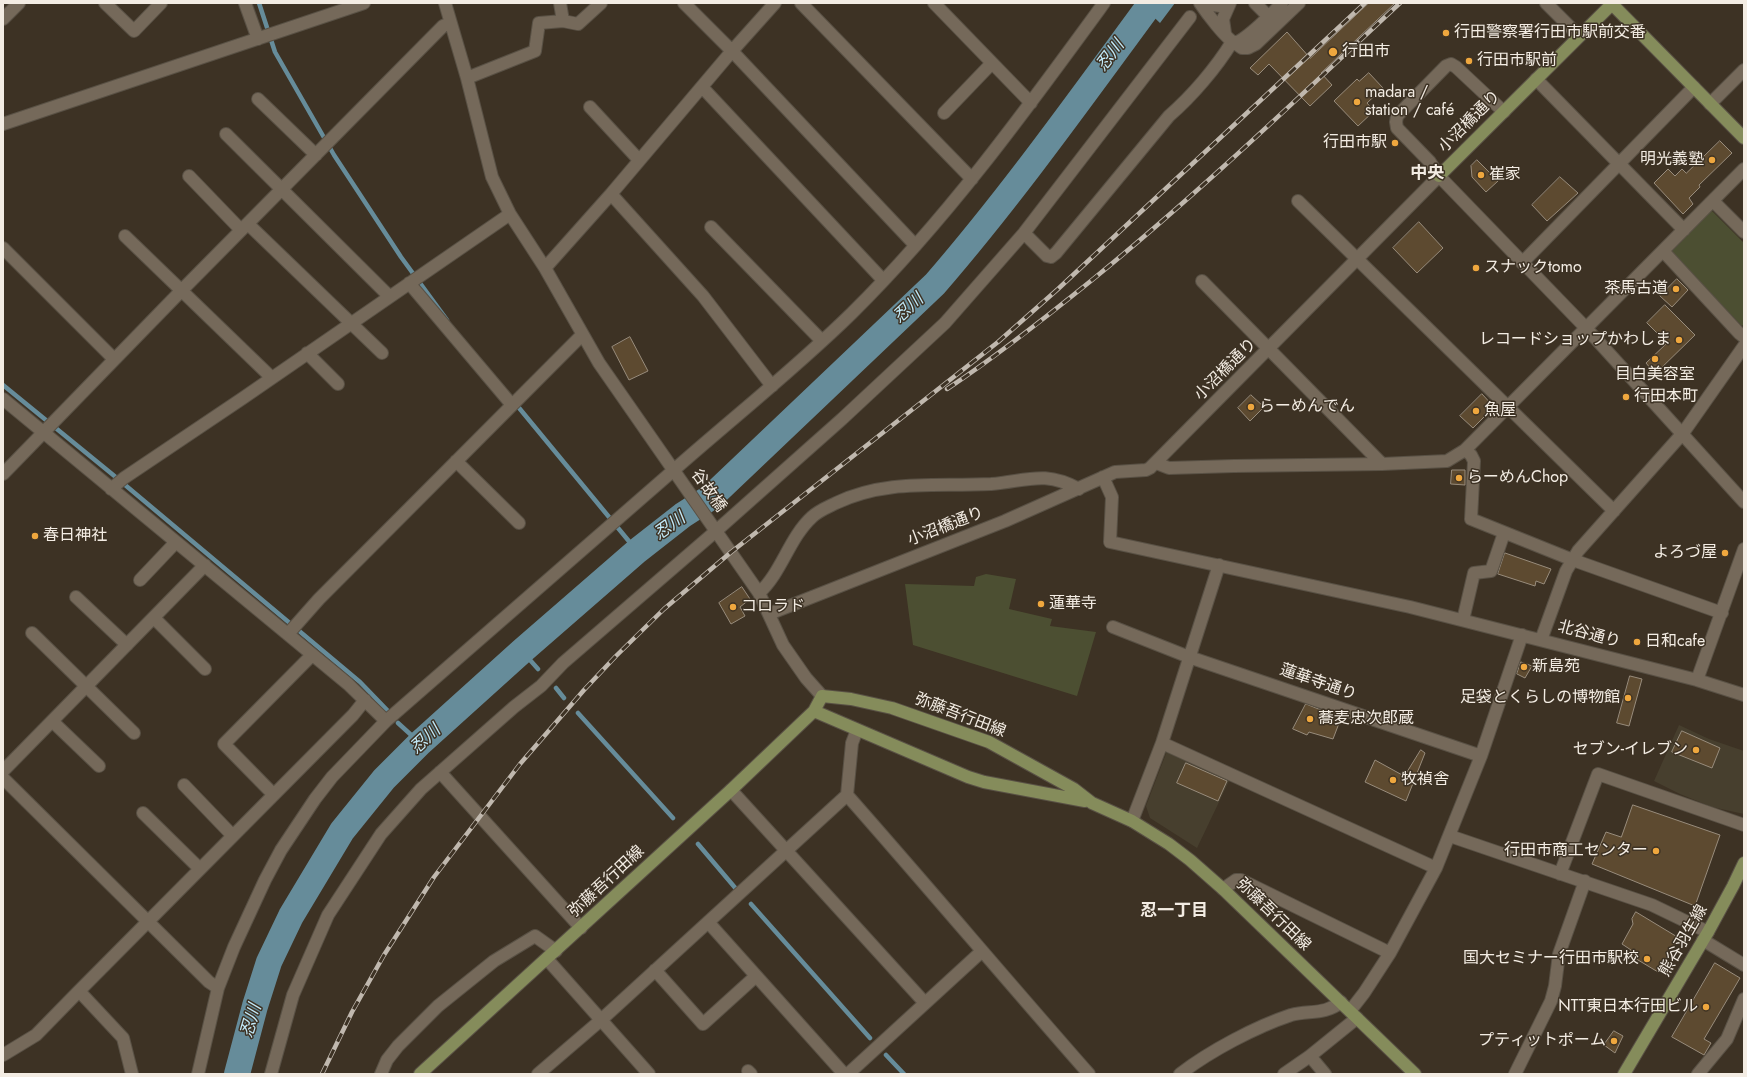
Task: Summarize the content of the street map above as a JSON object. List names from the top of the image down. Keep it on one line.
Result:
{"streets":{"main road":["小沼橋通り","弥藤吾行田線","熊谷羽生線"],"street":["谷故橋","北谷通り","蓮華寺通り"]},"crossings":[["小沼橋通り","谷故橋"],["小沼橋通り","北谷通り"],["谷故橋","弥藤吾行田線"]],"districts":["中央","忍一丁目"],"water":["忍川"],"places":["行田警察署行田市駅前交番","行田市","行田市駅前","madara / station / café","行田市駅","明光義塾","崔家","スナックtomo","茶馬古道","レコードショップかわしま","目白美容室","行田本町","らーめんでん","魚屋","らーめんChop","春日神社","よろづ屋","蓮華寺","コロラド","日和cafe","新島苑","足袋とくらしの博物館","蕎麦忠次郎蔵","セブン-イレブン","牧禎舎","行田市商工センター","国大セミナー行田市駅校","NTT東日本行田ビル","プティットポーム"]}
